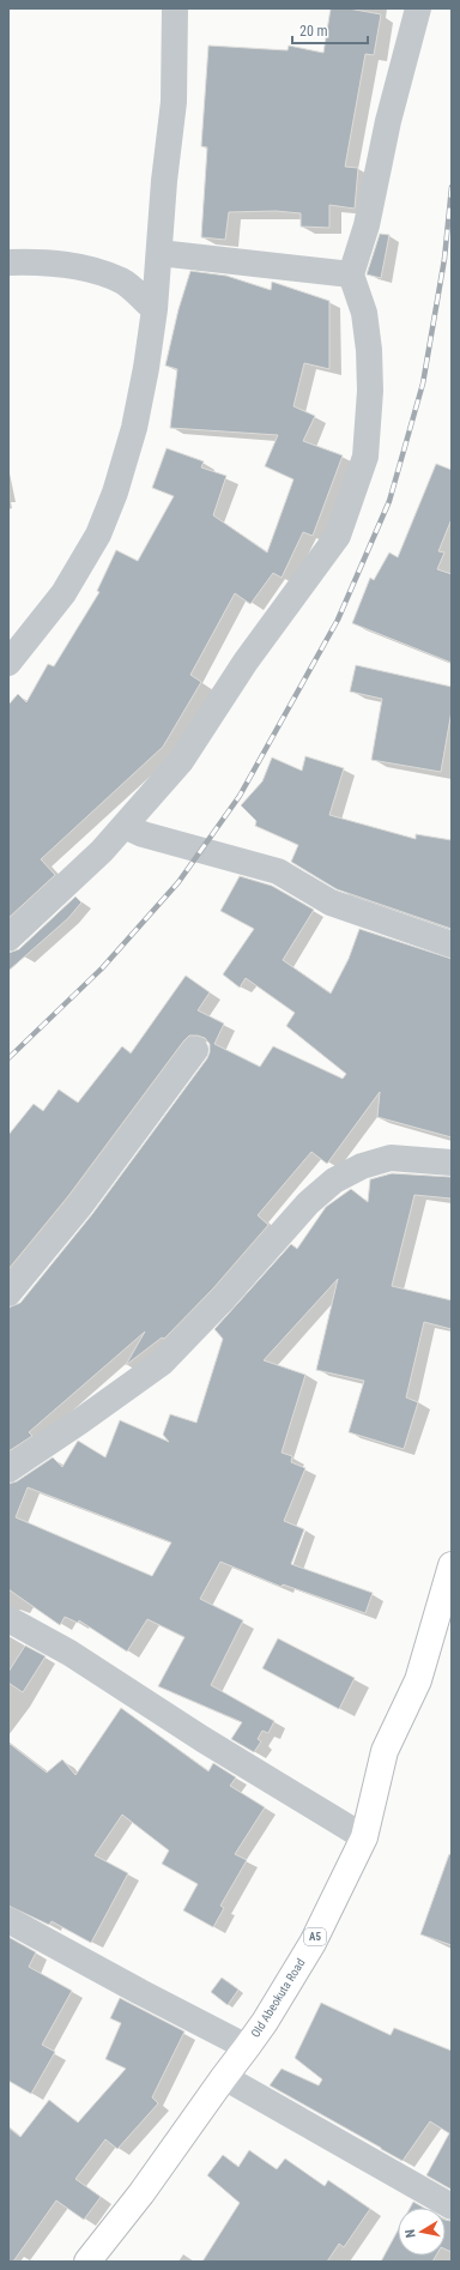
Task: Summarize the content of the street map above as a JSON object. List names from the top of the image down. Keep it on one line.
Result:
{"streets":{"highway":["A5","Old Abeokuta Road"]},"scale_bar":"20 m","north":"left"}
